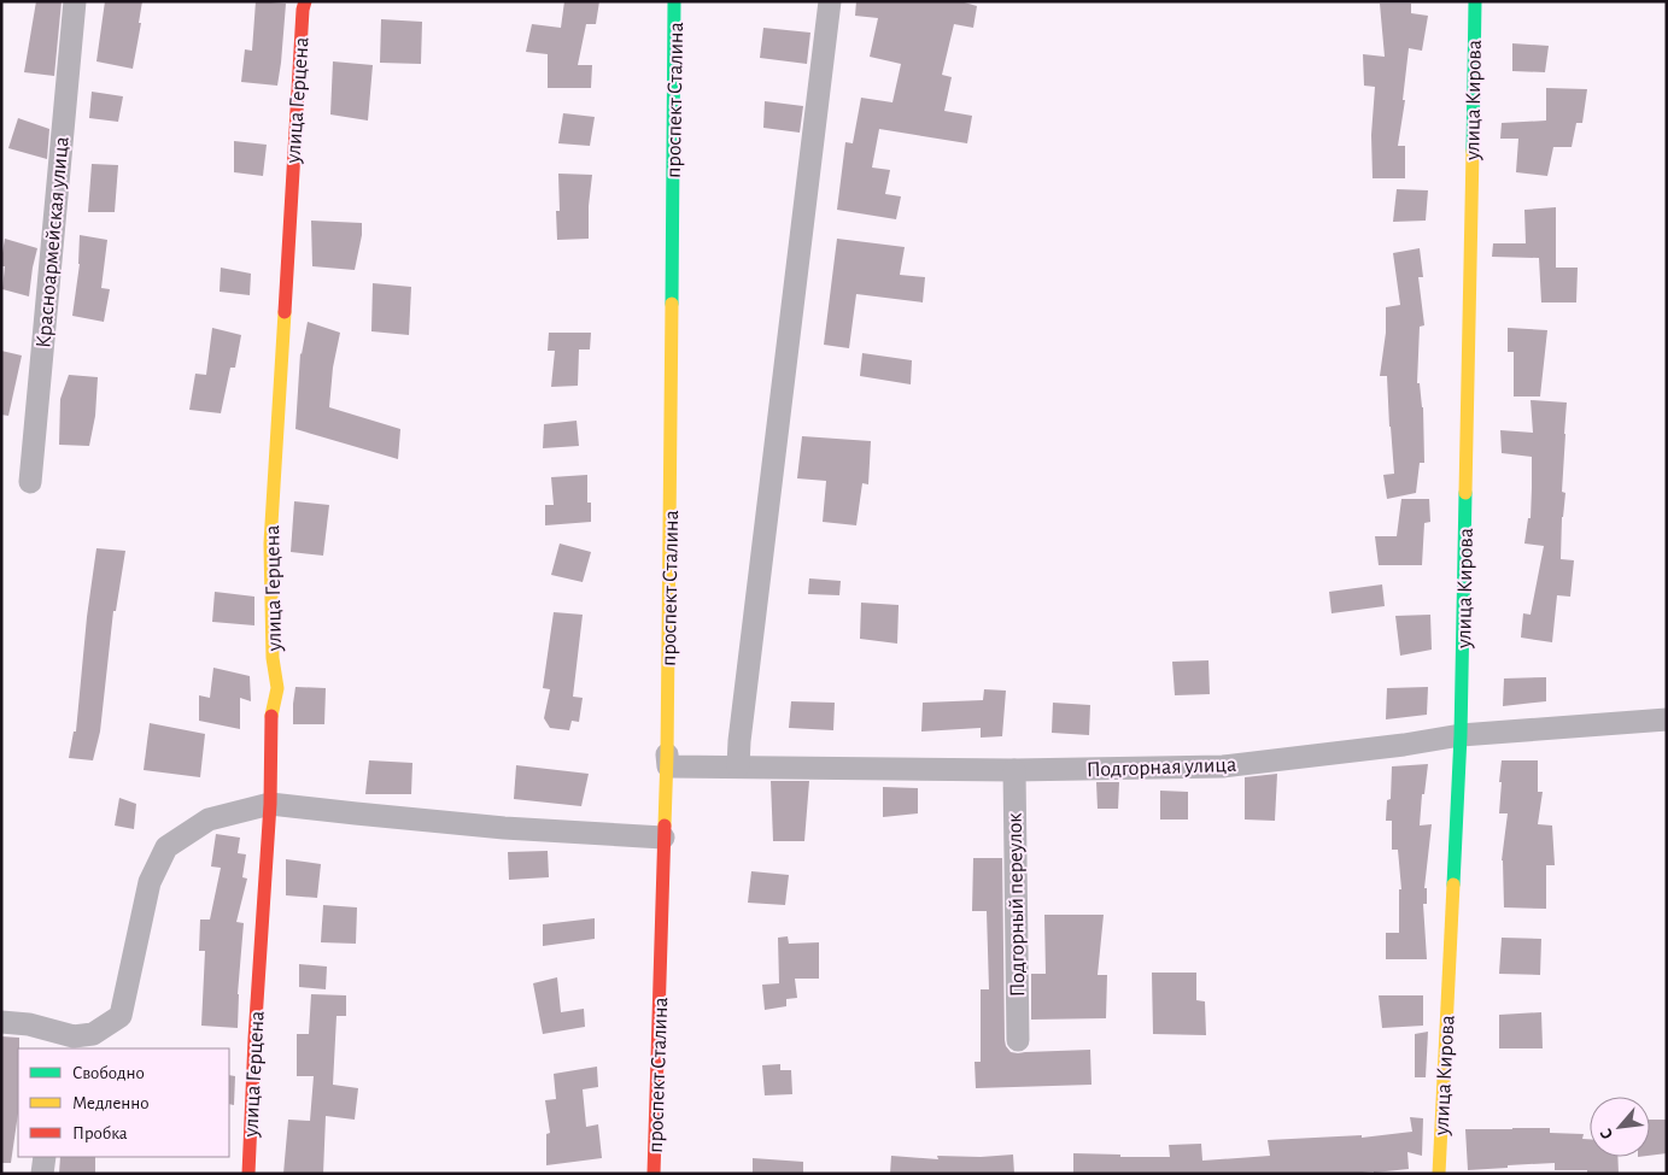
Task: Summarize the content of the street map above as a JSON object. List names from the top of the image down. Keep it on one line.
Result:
{"streets":{"street":["улица Герцена","проспект Сталина","улица Кирова","Красноармейская улица","Подгорная улица","Подгорный переулок"]},"crossings":[["проспект Сталина","Подгорная улица"],["улица Кирова","Подгорная улица"],["Подгорная улица","Подгорный переулок"]],"legend":["Свободно","Медленно","Пробка"],"north":"bottom left"}
